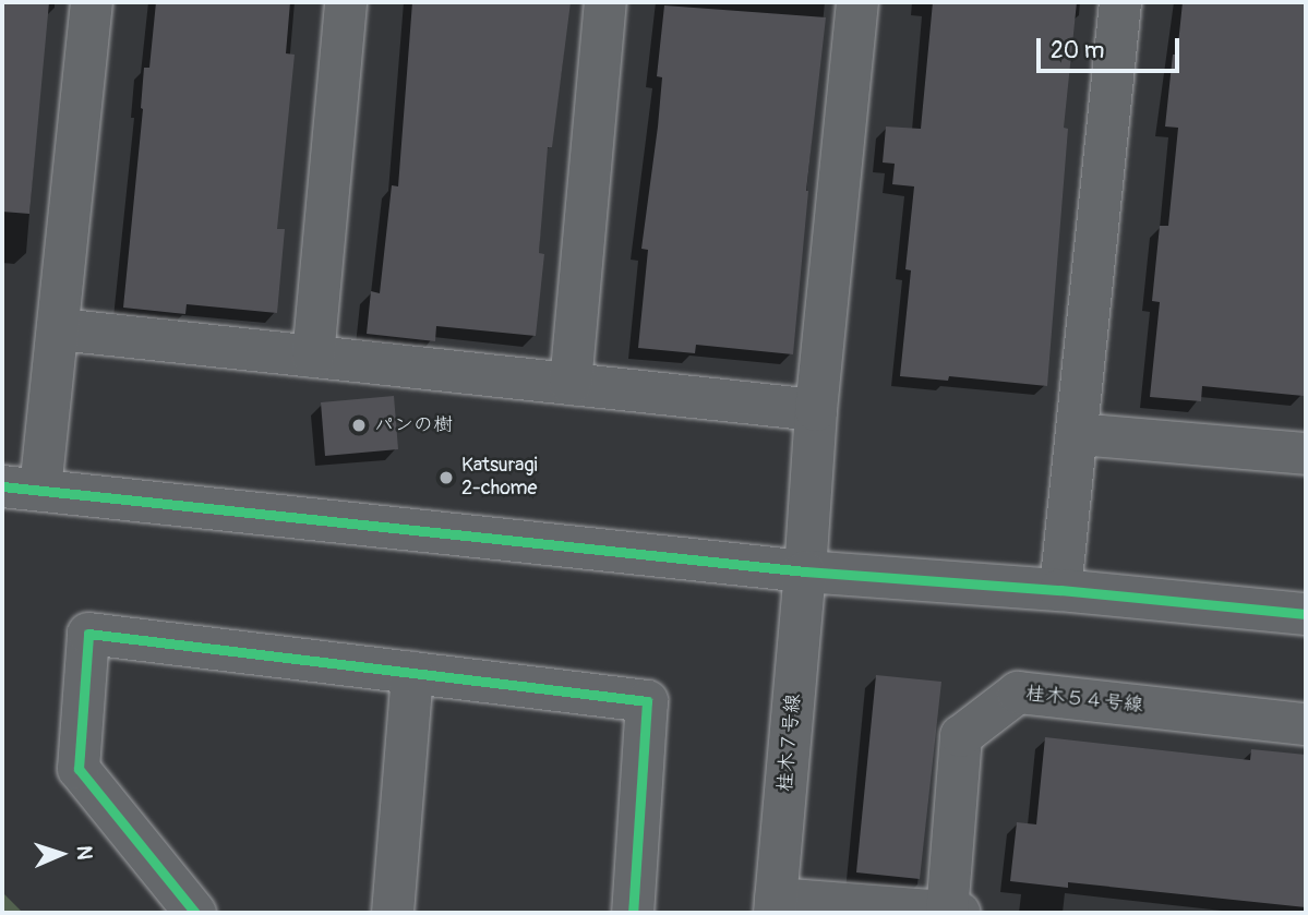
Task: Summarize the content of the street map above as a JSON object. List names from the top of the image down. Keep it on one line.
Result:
{"streets":{"street":["桂木５４号線","桂木７号線"]},"places":["パンの樹","Katsuragi 2-chome"],"scale_bar":"20 m","north":"right"}
